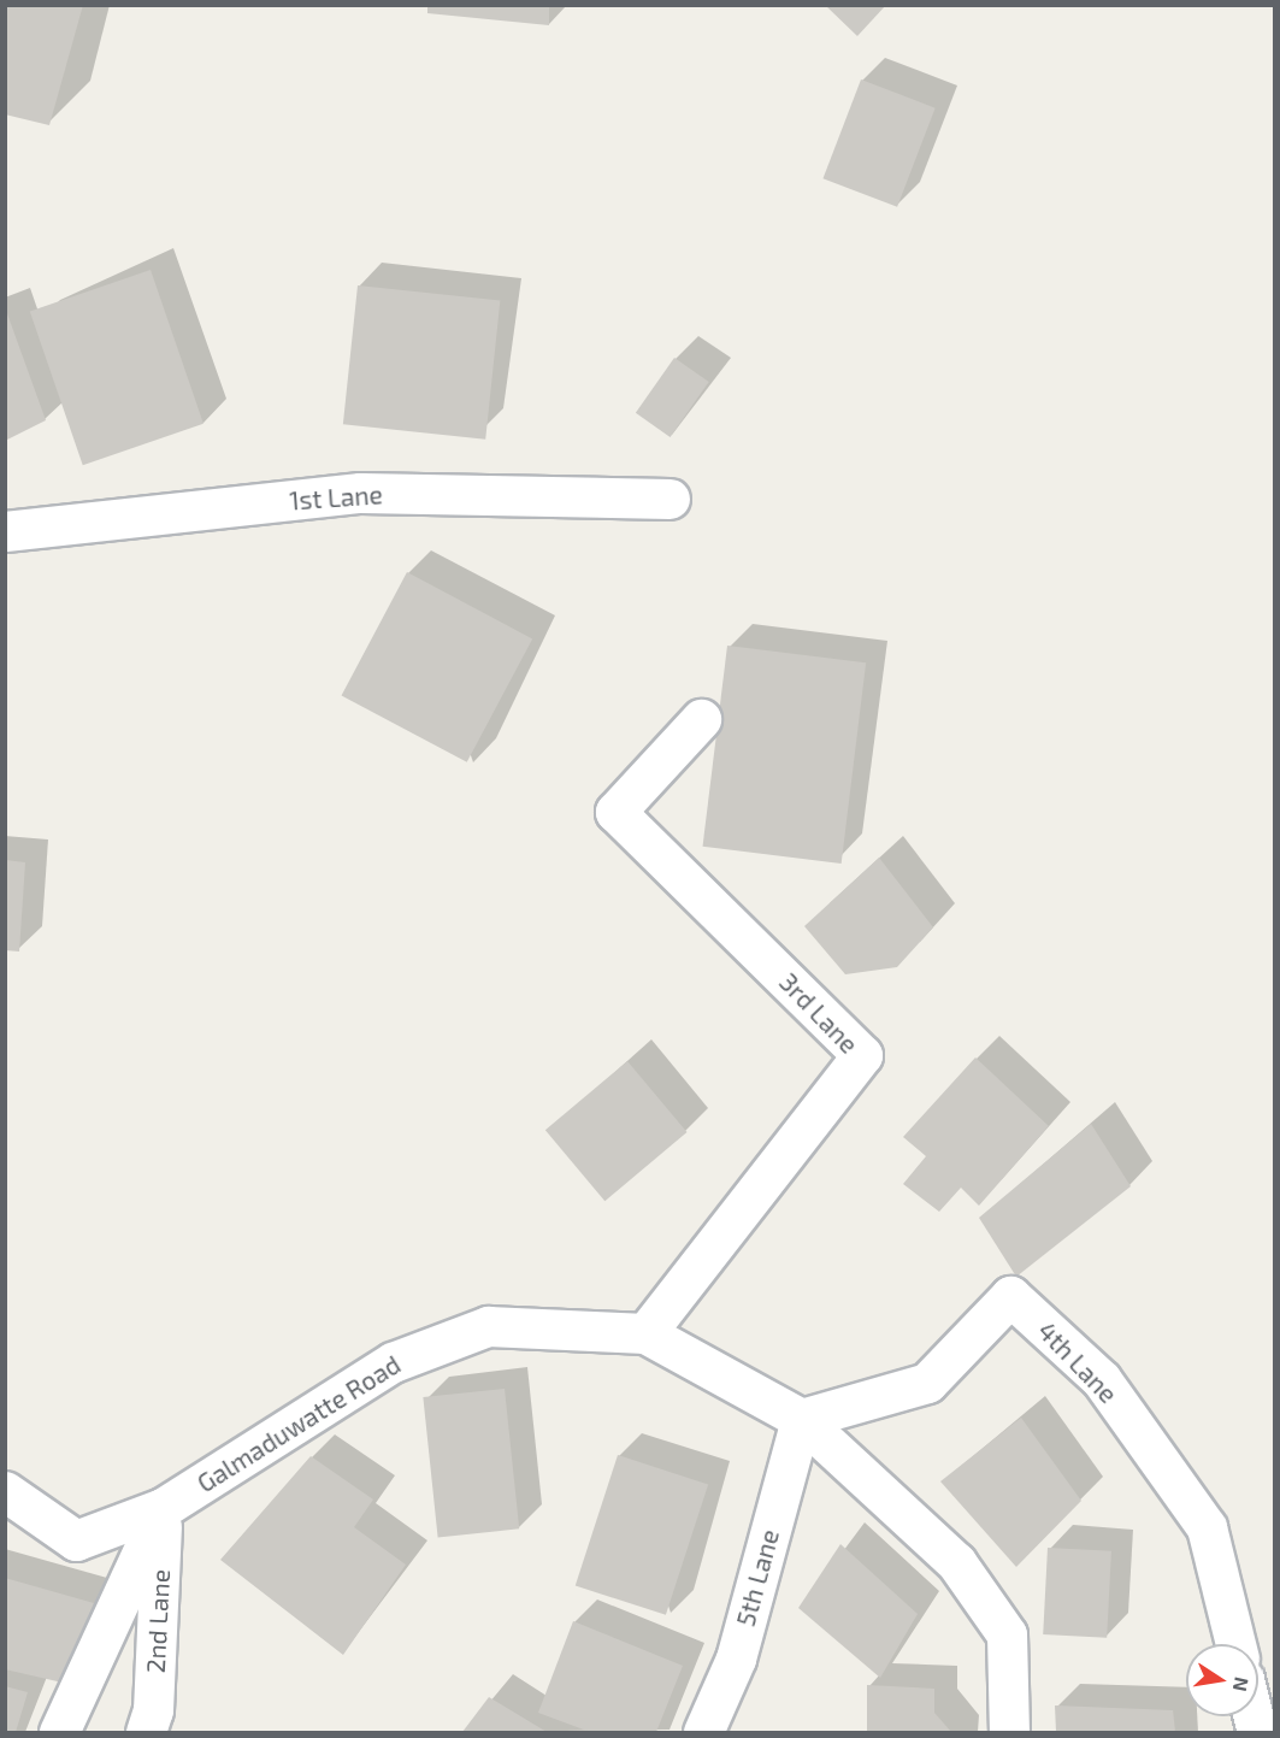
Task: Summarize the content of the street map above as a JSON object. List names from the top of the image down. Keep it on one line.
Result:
{"streets":{"street":["1st Lane","3rd Lane","4th Lane","Galmaduwatte Road","5th Lane","2nd Lane"]},"crossings":[["3rd Lane","Galmaduwatte Road"],["4th Lane","Galmaduwatte Road"],["4th Lane","5th Lane"],["Galmaduwatte Road","5th Lane"],["Galmaduwatte Road","2nd Lane"]],"north":"right"}
